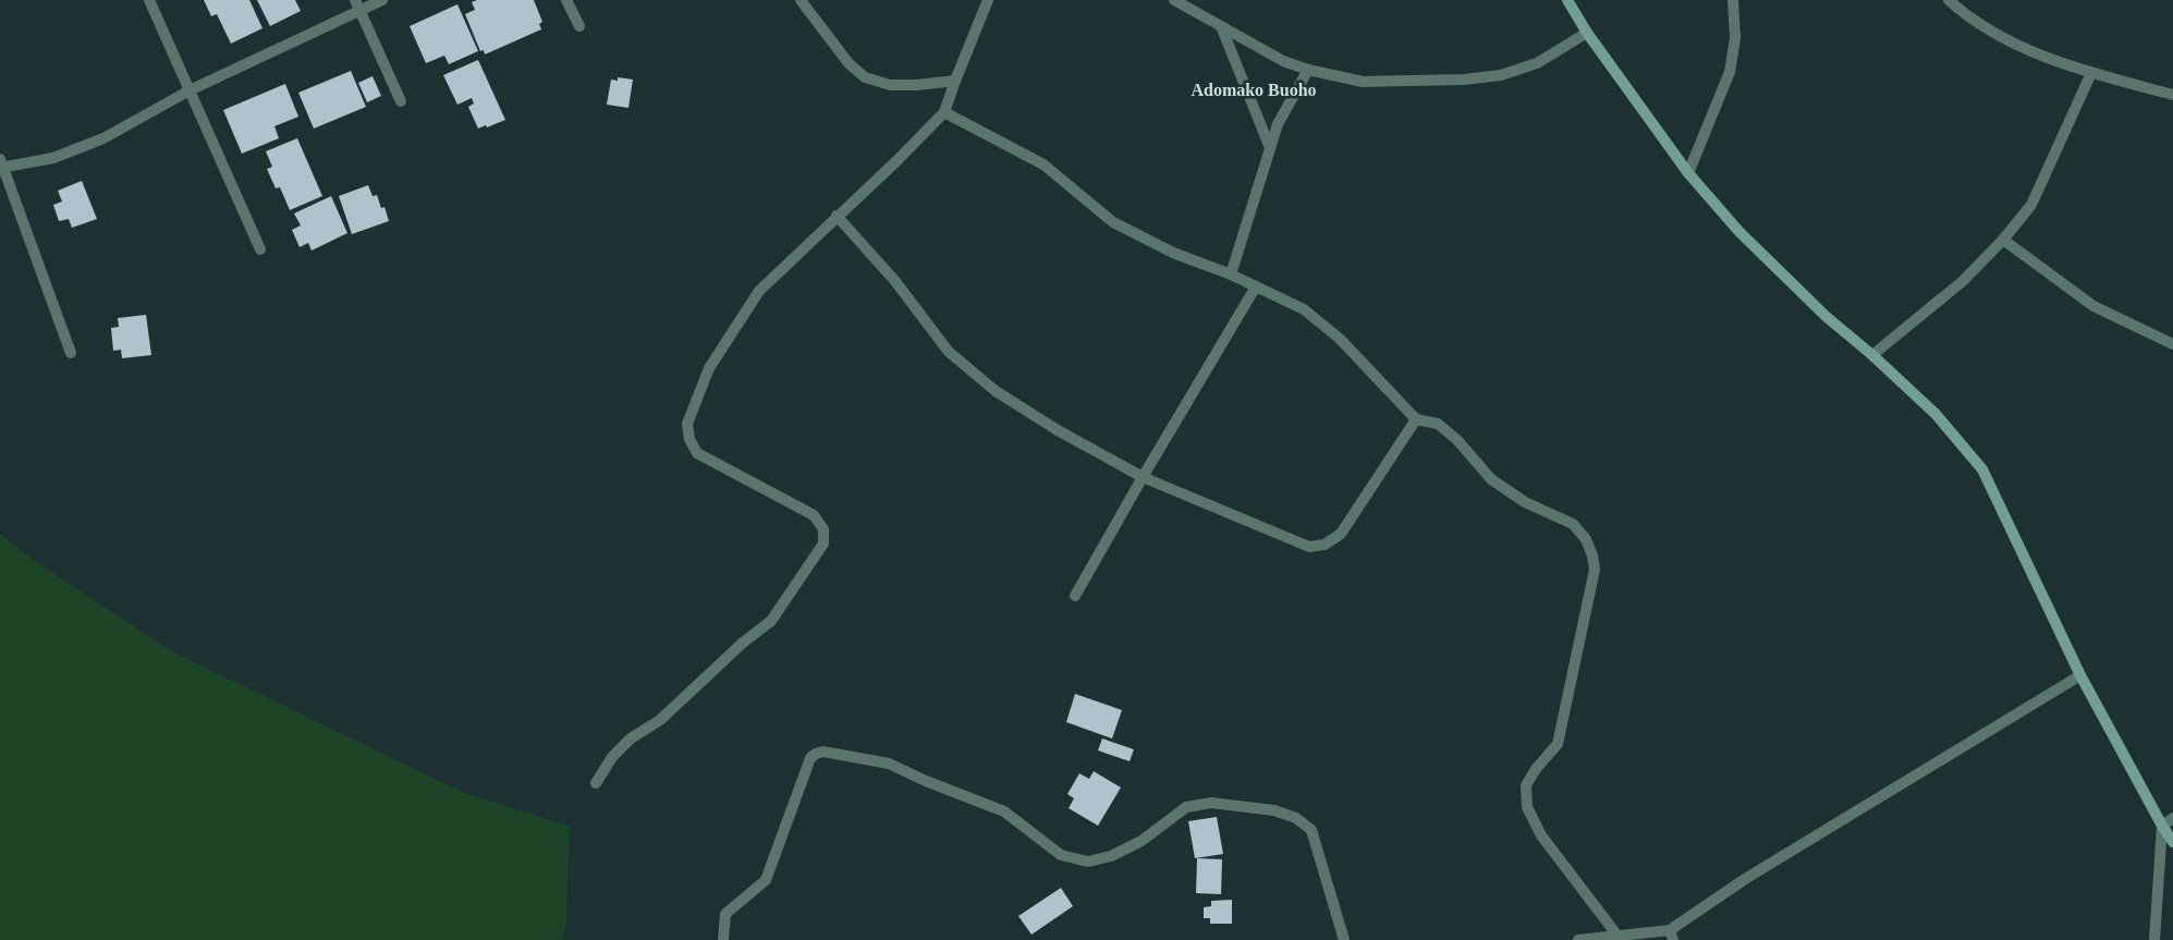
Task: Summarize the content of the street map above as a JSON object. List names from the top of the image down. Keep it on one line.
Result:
{"districts":["Adomako Buoho"]}
